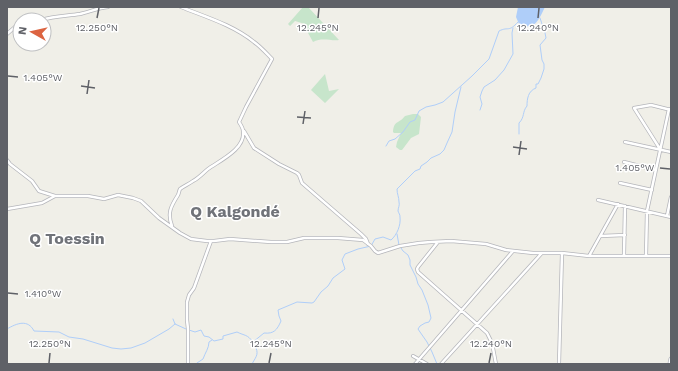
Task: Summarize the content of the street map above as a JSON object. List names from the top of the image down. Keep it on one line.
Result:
{"districts":["Q Kalgondé","Q Toessin"],"north":"left","coordinates":["12.250°N","12.245°N","12.240°N","1.405°W","1.410°W"]}
